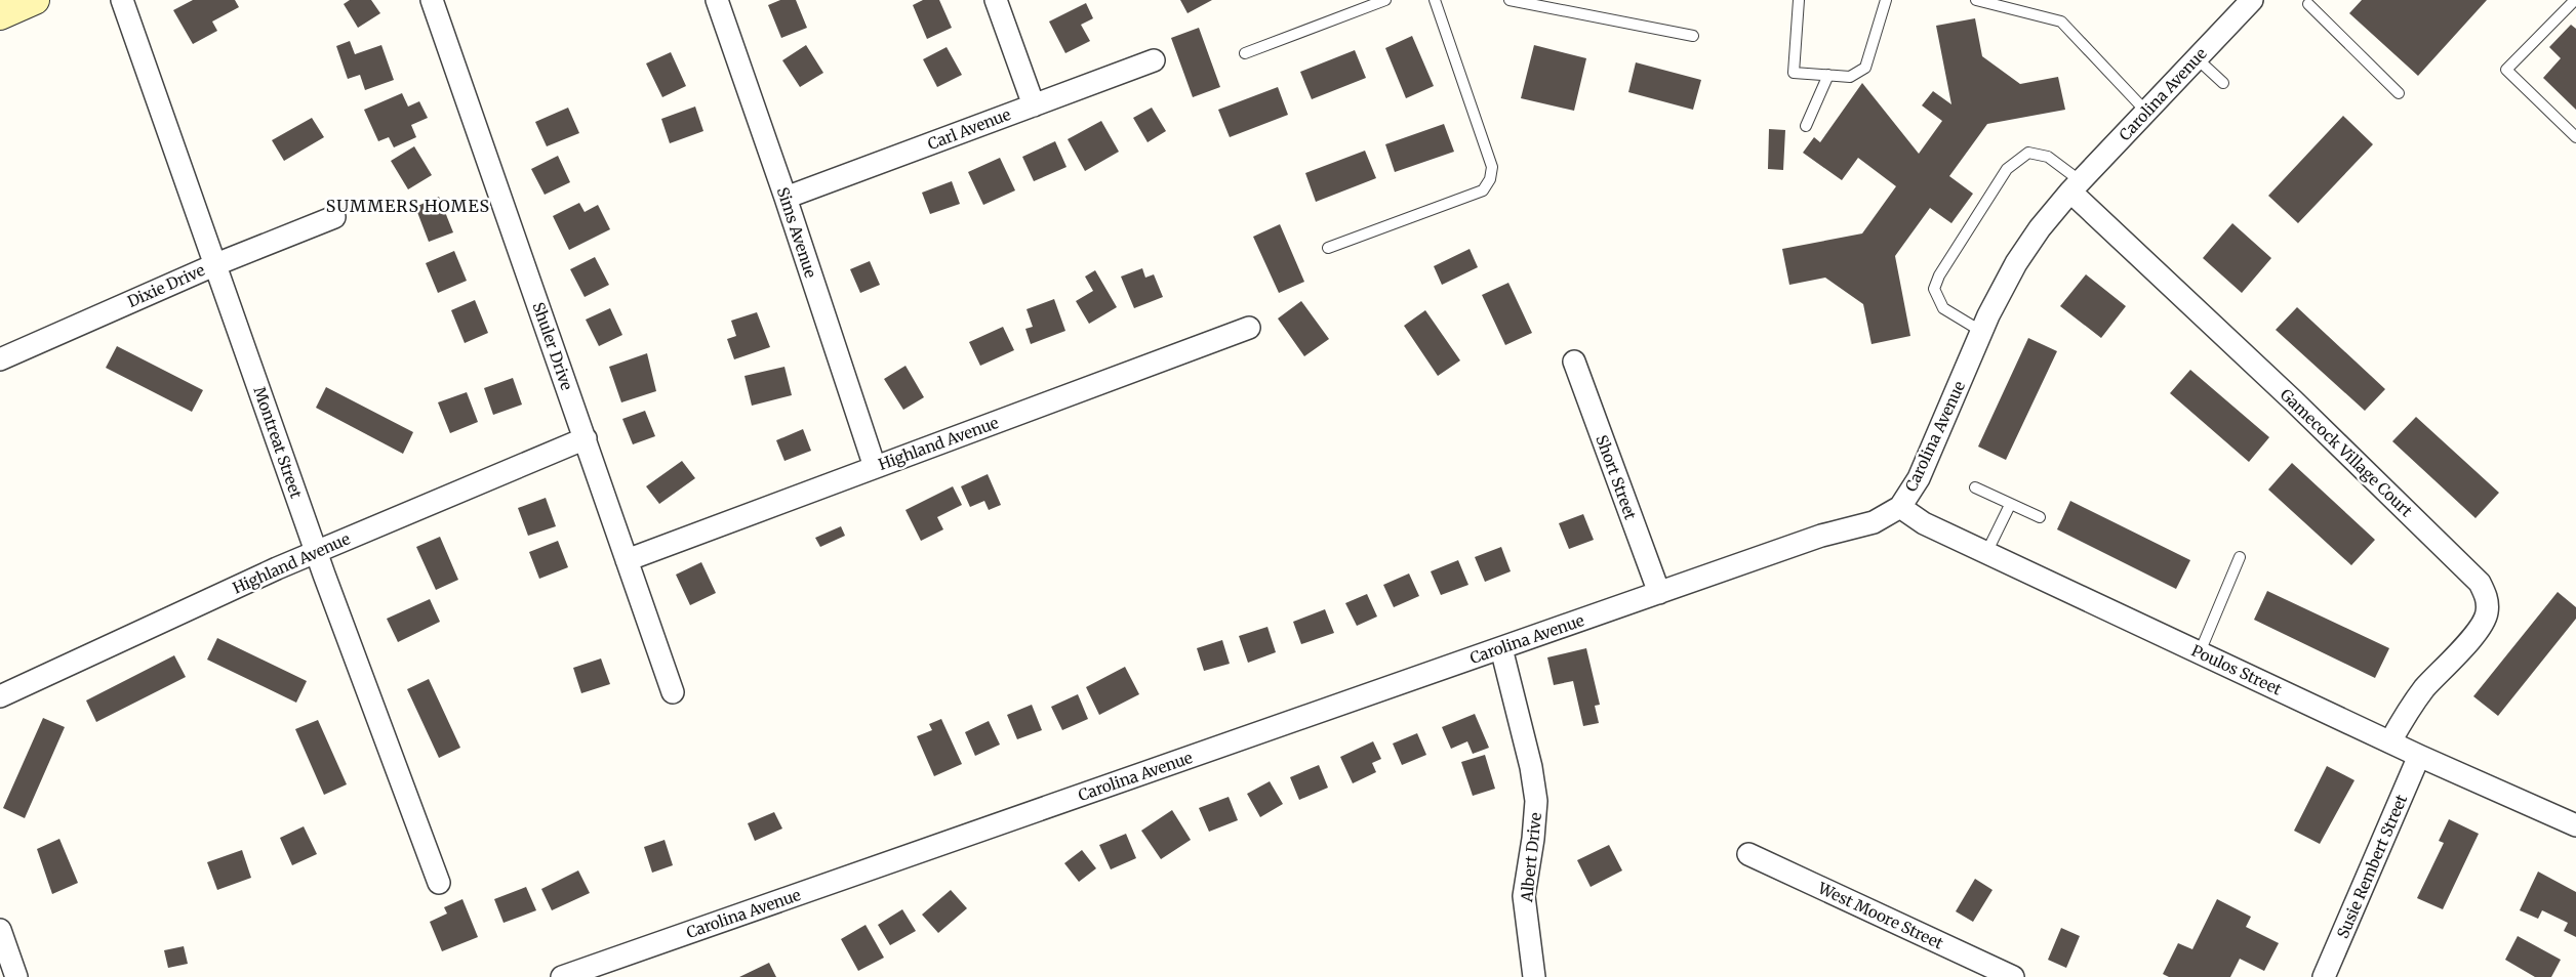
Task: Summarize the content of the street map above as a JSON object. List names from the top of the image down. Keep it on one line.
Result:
{"streets":{"street":["Carolina Avenue","Carl Avenue","Sims Avenue","Dixie Drive","Shuler Drive","Montreat Street","Highland Avenue","Gamecock Village Court","Short Street","Poulos Street","Albert Drive","Susie Rembert Street","West Moore Street"]},"crossings":[["Carolina Avenue","Gamecock Village Court"],["Carolina Avenue","Short Street"],["Carolina Avenue","Poulos Street"],["Carolina Avenue","Albert Drive"],["Carl Avenue","Sims Avenue"],["Sims Avenue","Highland Avenue"],["Dixie Drive","Montreat Street"],["Shuler Drive","Highland Avenue"],["Montreat Street","Highland Avenue"],["Gamecock Village Court","Poulos Street"],["Poulos Street","Susie Rembert Street"]],"districts":["SUMMERS HOMES"]}
